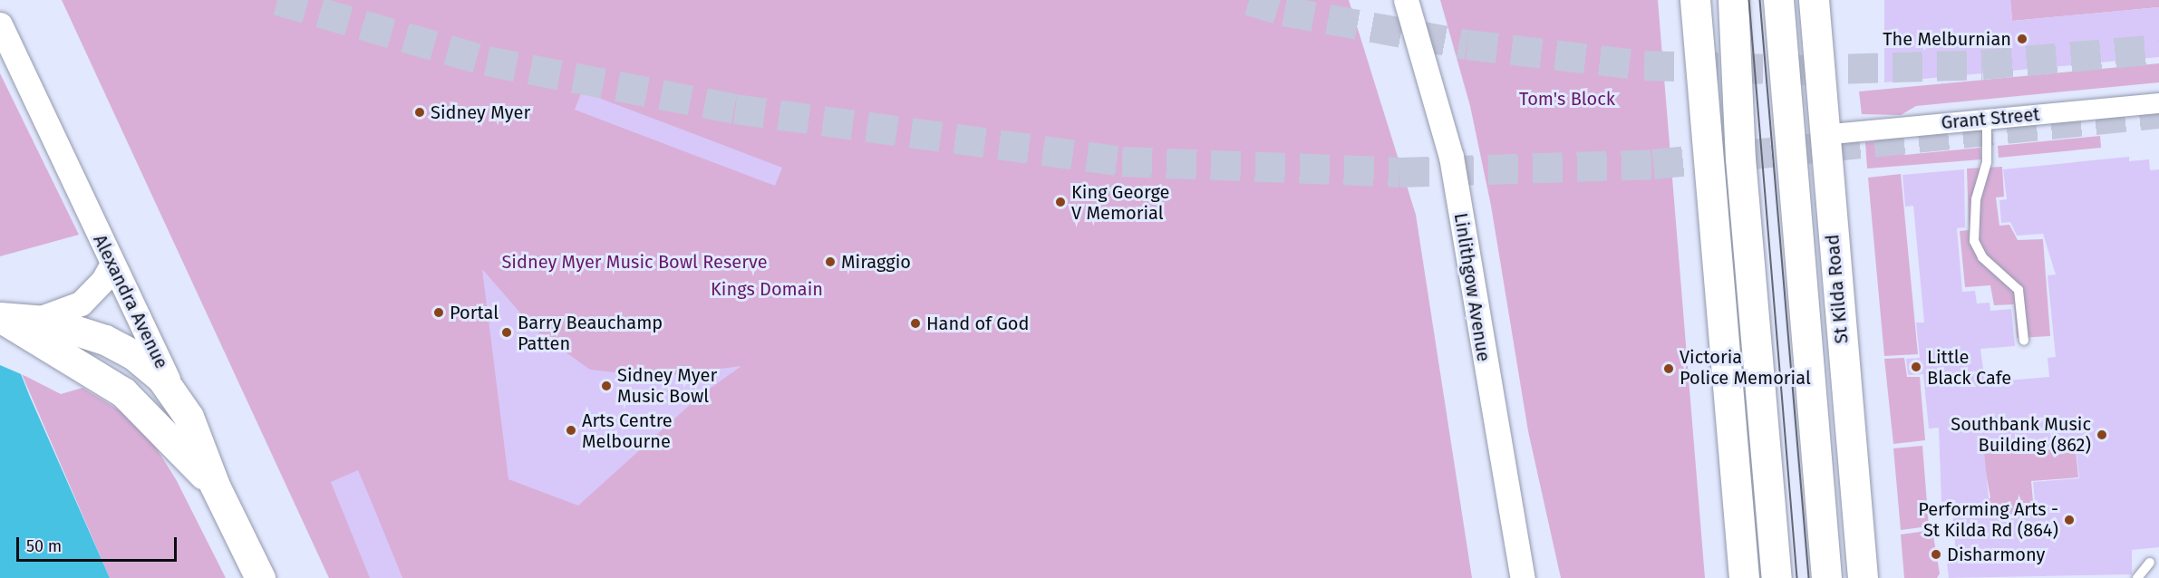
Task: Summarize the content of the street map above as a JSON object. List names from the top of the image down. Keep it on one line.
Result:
{"streets":{"main road":["St Kilda Road","Alexandra Avenue"],"street":["Grant Street","Linlithgow Avenue"]},"crossings":[["Grant Street","St Kilda Road"]],"parks":["Tom's Block","Sidney Myer Music Bowl Reserve","Kings Domain"],"places":["The Melburnian","Sidney Myer","King George V Memorial","Miraggio","Portal","Hand of God","Barry Beauchamp Patten","Little Black Cafe","Victoria Police Memorial","Sidney Myer Music Bowl","Arts Centre Melbourne","Southbank Music Building (862)","Performing Arts - St Kilda Rd (864)","Disharmony"],"scale_bar":"50 m"}
